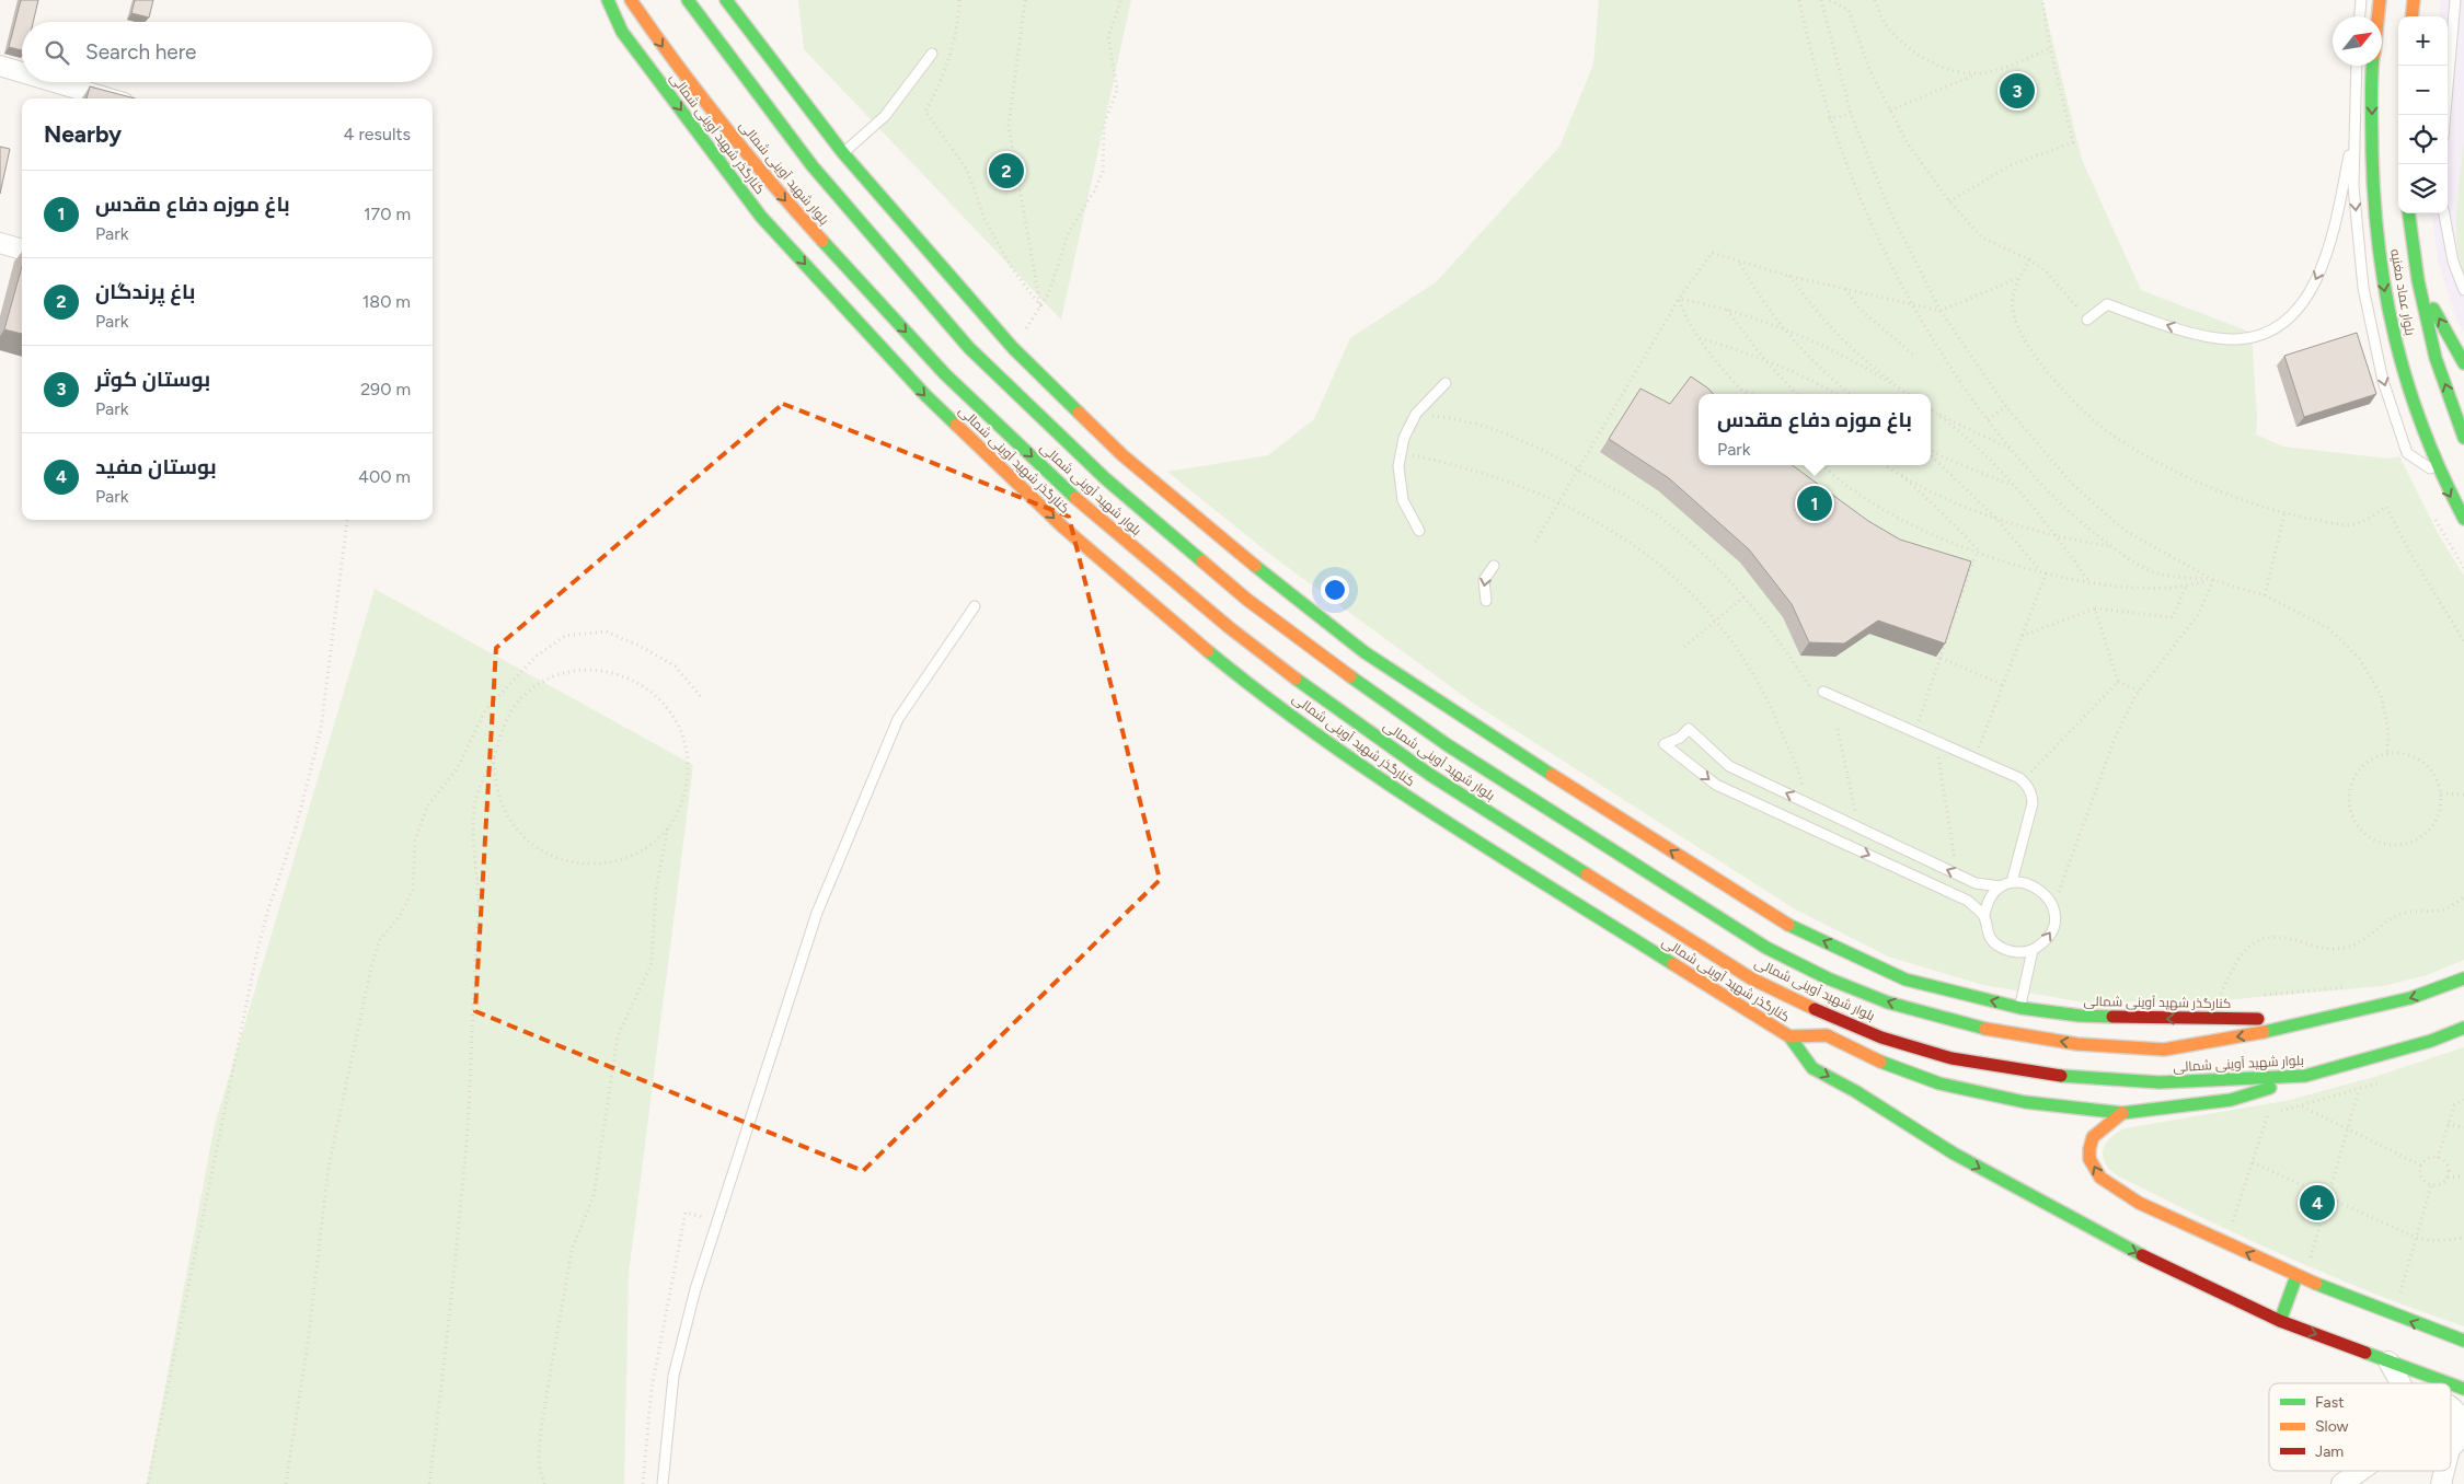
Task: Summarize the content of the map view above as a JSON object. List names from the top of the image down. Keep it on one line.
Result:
{"streets":{"main road":["کنارگذر شهید آوینی شمالی","بلوار شهید آوینی شمالی","بلوار عماد مغنیه"]},"crossings":[["کنارگذر شهید آوینی شمالی","بلوار شهید آوینی شمالی"]],"legend":["Fast","Slow","Jam"],"north":"top right","page":{"map_buttons":["+","−"],"search":"Search here","pins":["3","2","1","4"],"heading":["Nearby","4 results"],"list":[{"mark":"1","name":"باغ موزه دفاع مقدس","note":"Park","value":"170 m"},{"mark":"2","name":"باغ پرندگان","note":"Park","value":"180 m"},{"mark":"3","name":"بوستان کوثر","note":"Park","value":"290 m"},{"mark":"4","name":"بوستان مفید","note":"Park","value":"400 m"}],"popup":["باغ موزه دفاع مقدس","Park"]}}
